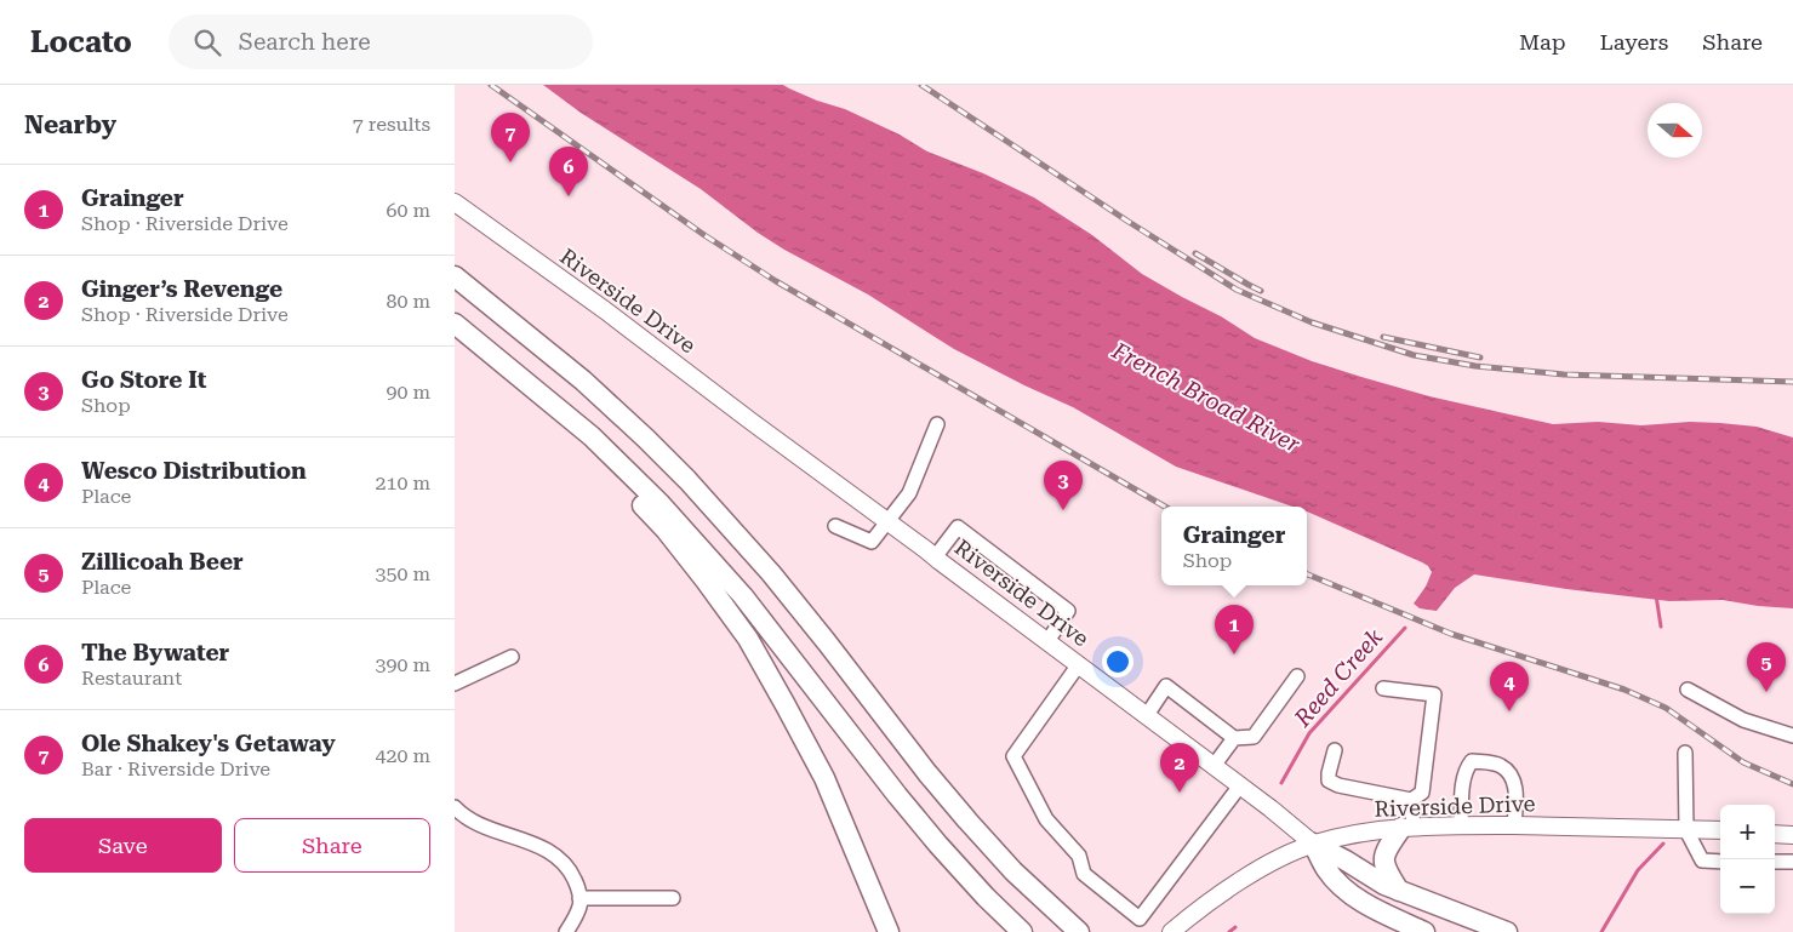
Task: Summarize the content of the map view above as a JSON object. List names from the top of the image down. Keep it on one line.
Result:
{"streets":{"main road":["Riverside Drive"]},"water":["French Broad River","Reed Creek"],"north":"right","page":{"header":"Locato","search":"Search here","nav":["Map","Layers","Share"],"heading":["Nearby","7 results"],"pins":["7","6","3","1","5","4","2"],"list":[{"mark":"1","name":"Grainger","note":"Shop · Riverside Drive","value":"60 m"},{"mark":"2","name":"Ginger’s Revenge","note":"Shop · Riverside Drive","value":"80 m"},{"mark":"3","name":"Go Store It","note":"Shop","value":"90 m"},{"mark":"4","name":"Wesco Distribution","note":"Place","value":"210 m"},{"mark":"5","name":"Zillicoah Beer","note":"Place","value":"350 m"},{"mark":"6","name":"The Bywater","note":"Restaurant","value":"390 m"},{"mark":"7","name":"Ole Shakey's Getaway","note":"Bar · Riverside Drive","value":"420 m"}],"popup":["Grainger","Shop"],"buttons":["Save","Share"],"map_buttons":["+","−"]}}
